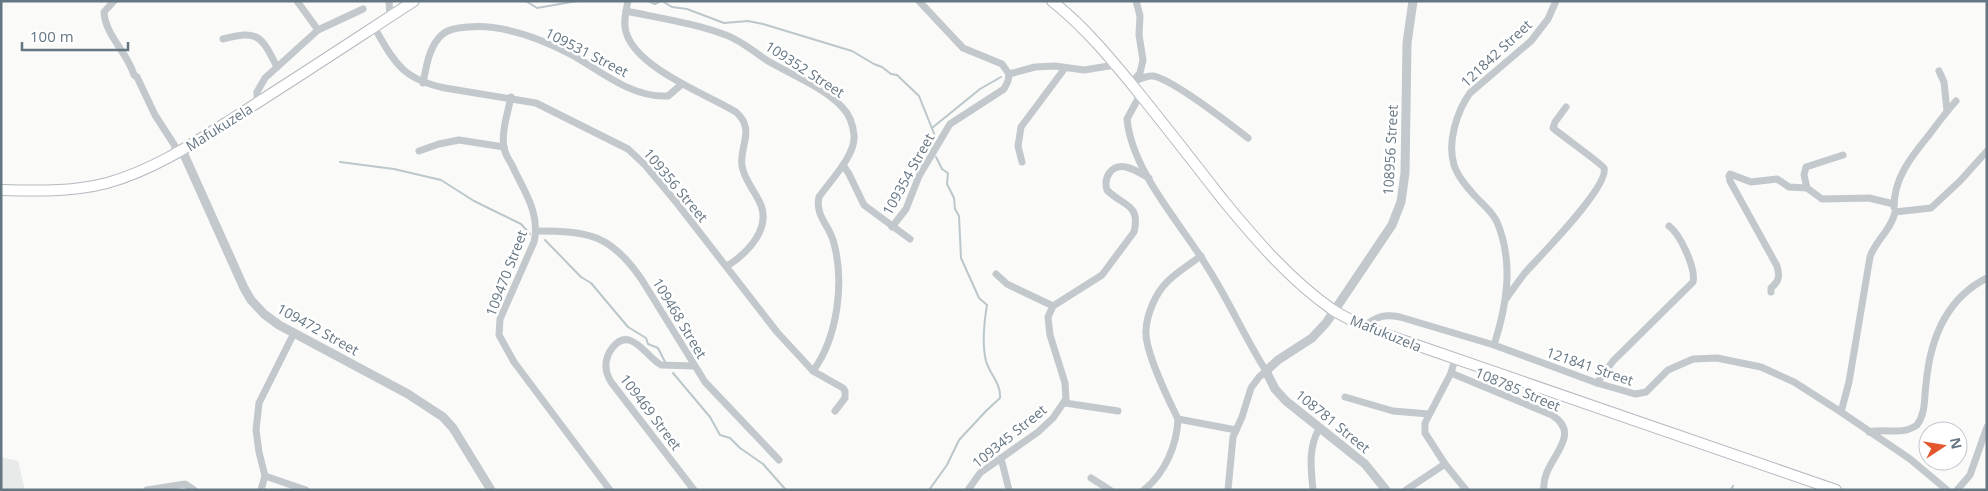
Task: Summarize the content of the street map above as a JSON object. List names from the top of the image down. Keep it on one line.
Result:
{"streets":{"main road":["Mafukuzela"],"street":["109531 Street","121842 Street","109352 Street","108956 Street","109354 Street","109356 Street","109470 Street","109468 Street","109472 Street","121841 Street","108785 Street","109469 Street","108781 Street","109345 Street"]},"crossings":[["109531 Street","109356 Street"],["121842 Street","121841 Street"],["109352 Street","109356 Street"],["Mafukuzela","108956 Street"],["Mafukuzela","109356 Street"],["Mafukuzela","109472 Street"],["Mafukuzela","121841 Street"],["108956 Street","108781 Street"],["109356 Street","109470 Street"],["109470 Street","109468 Street"],["109468 Street","109469 Street"]],"scale_bar":"100 m","north":"right"}
